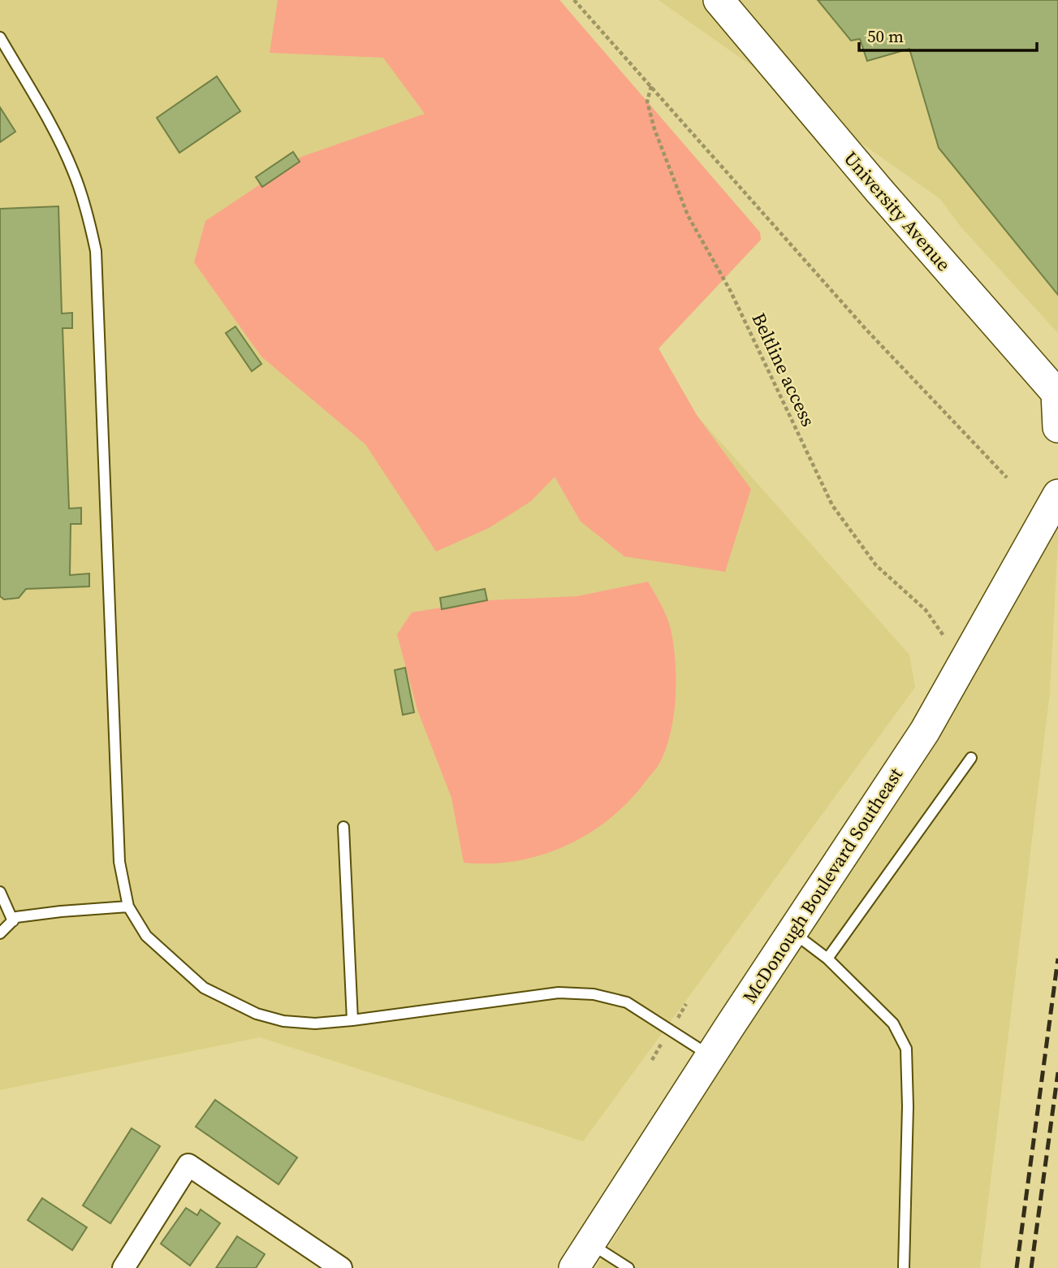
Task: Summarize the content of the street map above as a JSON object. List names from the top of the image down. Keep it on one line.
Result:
{"streets":{"main road":["University Avenue","McDonough Boulevard Southeast"],"path":["Beltline access"]},"scale_bar":"50 m"}
